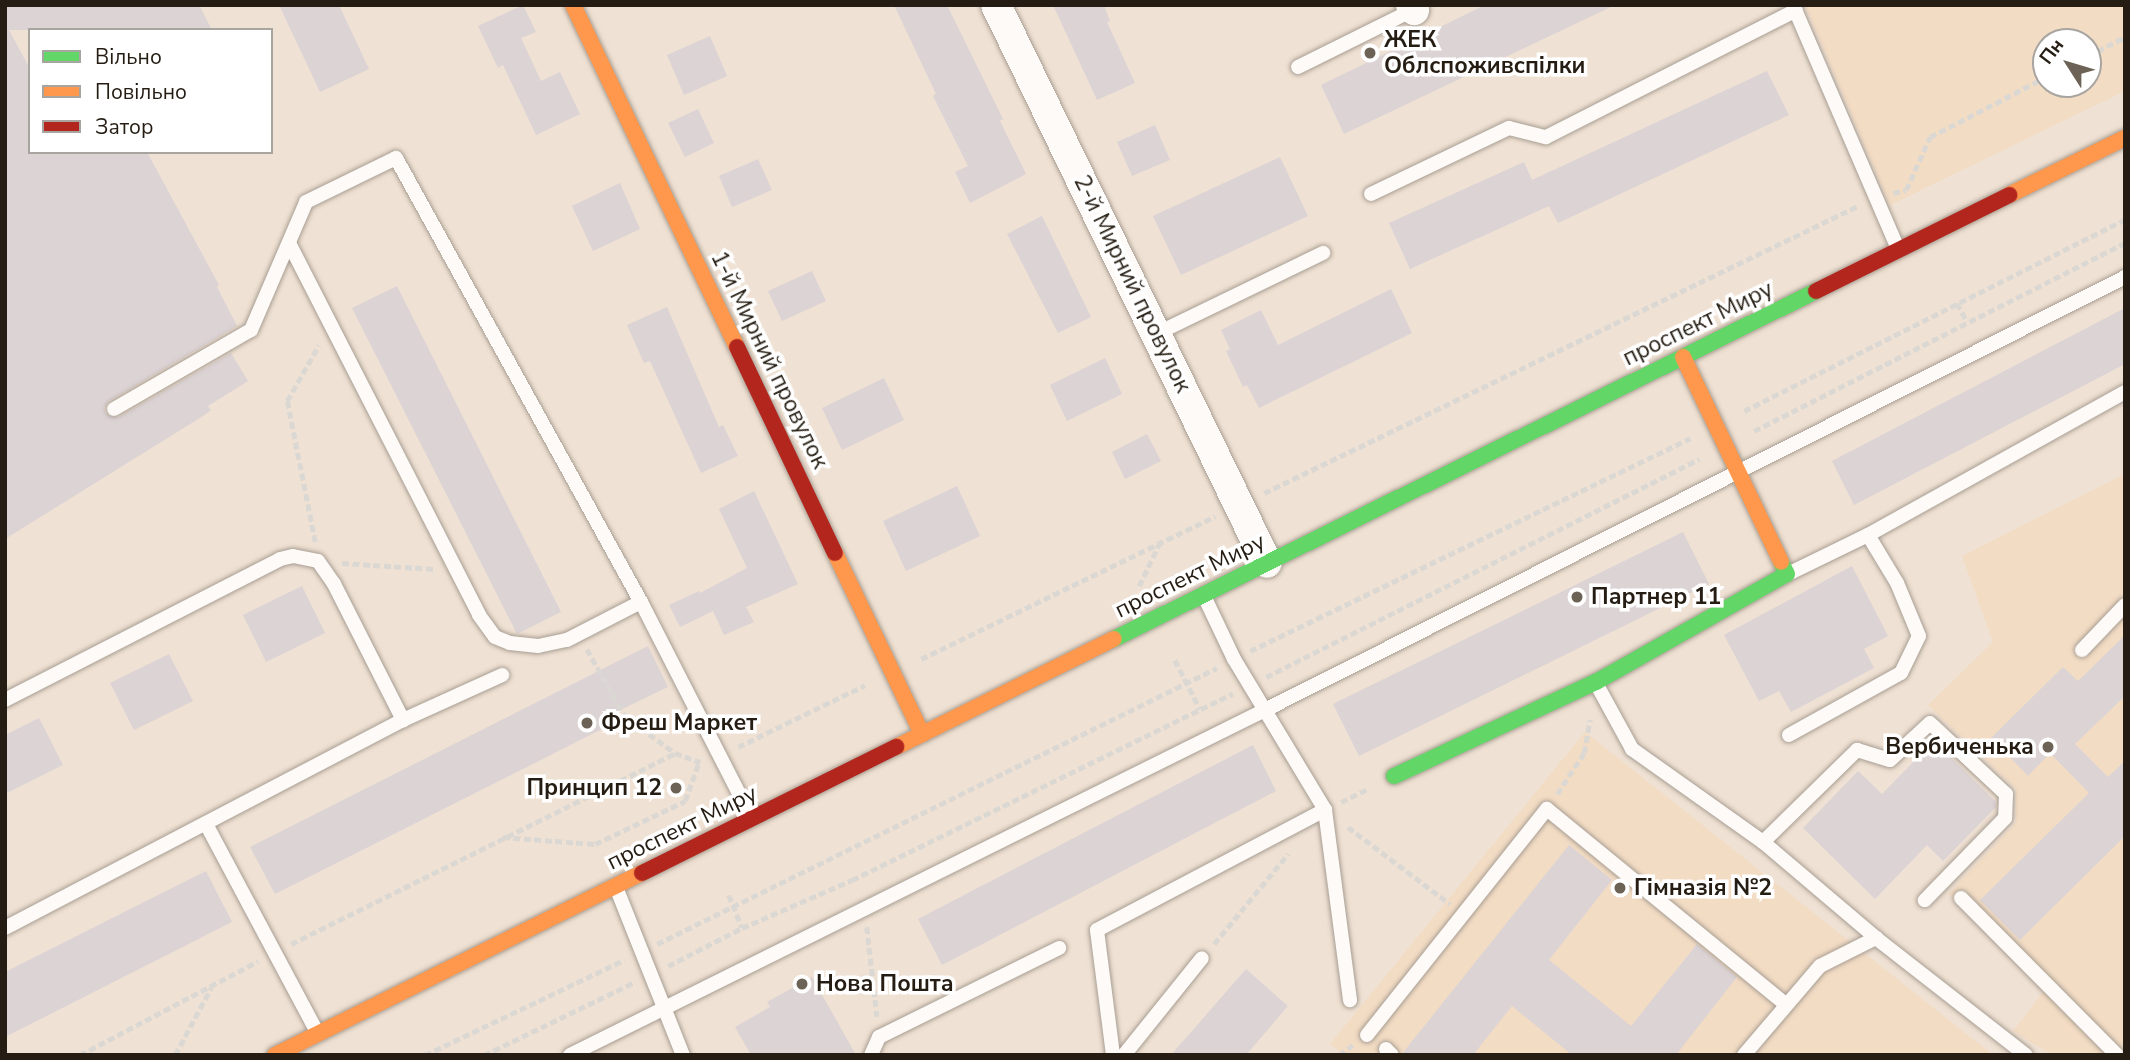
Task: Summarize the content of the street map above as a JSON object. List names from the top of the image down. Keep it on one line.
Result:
{"streets":{"main road":["проспект Миру","1-й Мирний провулок"],"street":["2-й Мирний провулок"]},"crossings":[["2-й Мирний провулок","проспект Миру"],["проспект Миру","1-й Мирний провулок"]],"places":["ЖЕК Облспоживспілки","Партнер 11","Фреш Маркет","Вербиченька","Принцип 12","Гімназія №2","Нова Пошта"],"legend":["Вільно","Повільно","Затор"],"north":"top left"}
